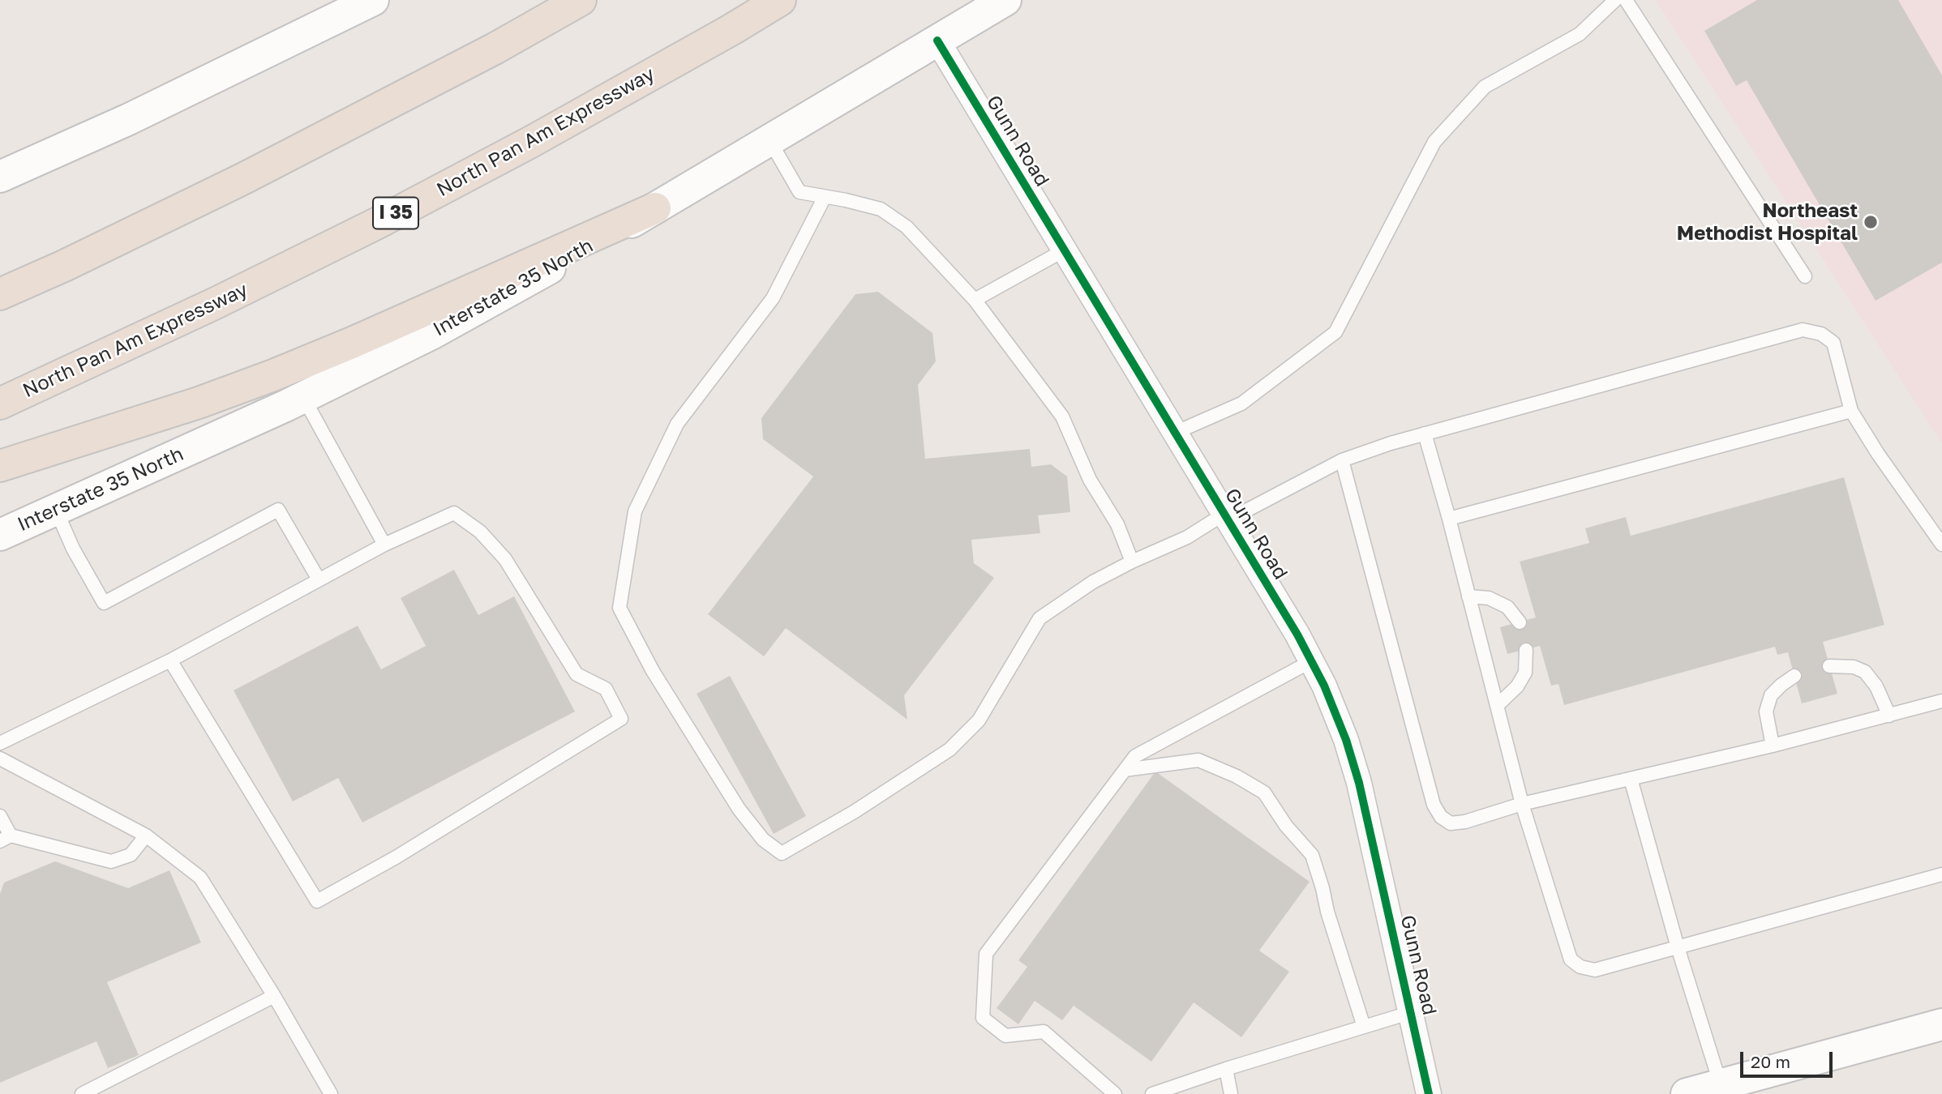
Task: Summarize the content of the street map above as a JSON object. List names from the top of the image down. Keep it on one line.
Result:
{"streets":{"highway":["North Pan Am Expressway","I 35"],"main road":["Interstate 35 North"],"street":["Gunn Road"]},"crossings":[["Gunn Road","Interstate 35 North"]],"places":["Northeast Methodist Hospital"],"scale_bar":"20 m"}
